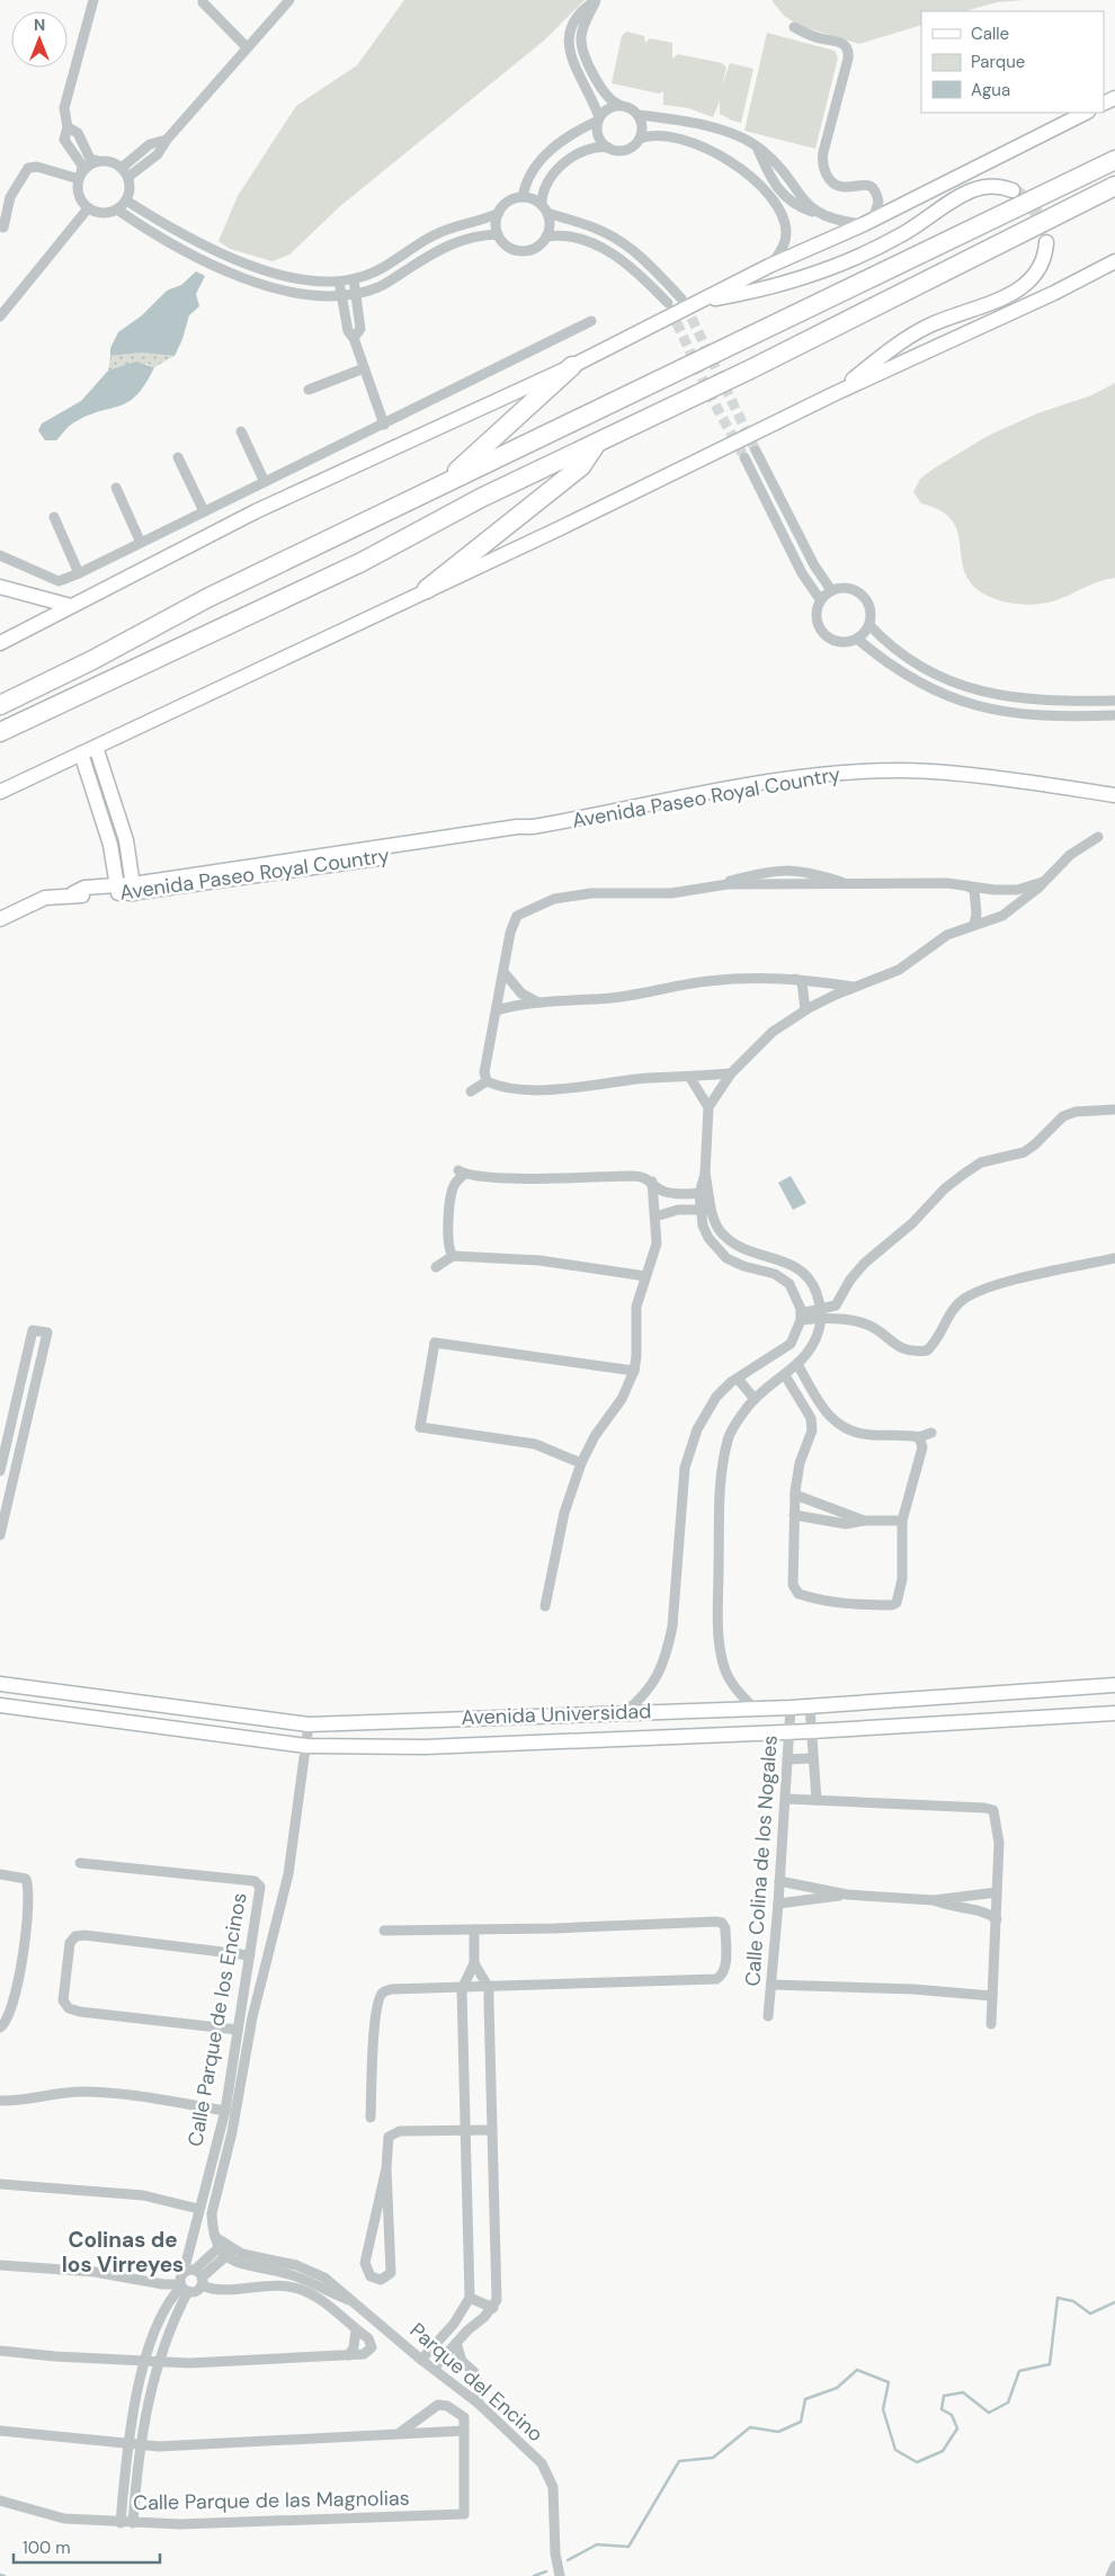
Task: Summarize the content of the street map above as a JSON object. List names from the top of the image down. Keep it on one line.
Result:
{"streets":{"main road":["Avenida Paseo Royal Country","Avenida Universidad"],"street":["Calle Colina de los Nogales","Calle Parque de los Encinos","Parque del Encino","Calle Parque de las Magnolias"]},"crossings":[["Avenida Universidad","Calle Colina de los Nogales"],["Avenida Universidad","Parque del Encino"]],"districts":["Colinas de los Virreyes"],"legend":["Calle","Parque","Agua"],"scale_bar":"100 m","north":"top"}
